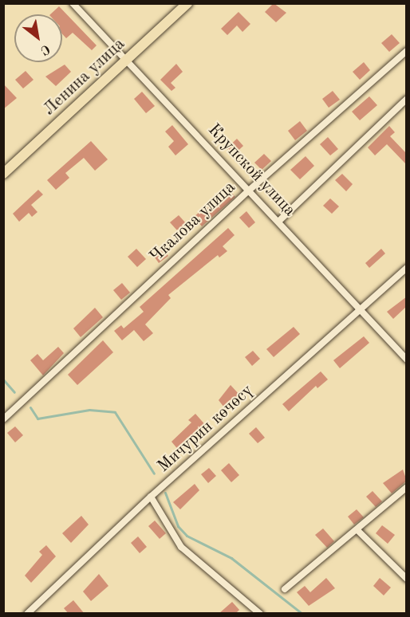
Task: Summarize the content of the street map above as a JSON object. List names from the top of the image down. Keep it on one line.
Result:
{"streets":{"main road":["Ленина улица"],"street":["Крупской улица","Чкалова улица","Мичурин көчөсү"]},"crossings":[["Ленина улица","Крупской улица"],["Крупской улица","Чкалова улица"],["Крупской улица","Мичурин көчөсү"]],"north":"bottom right"}
